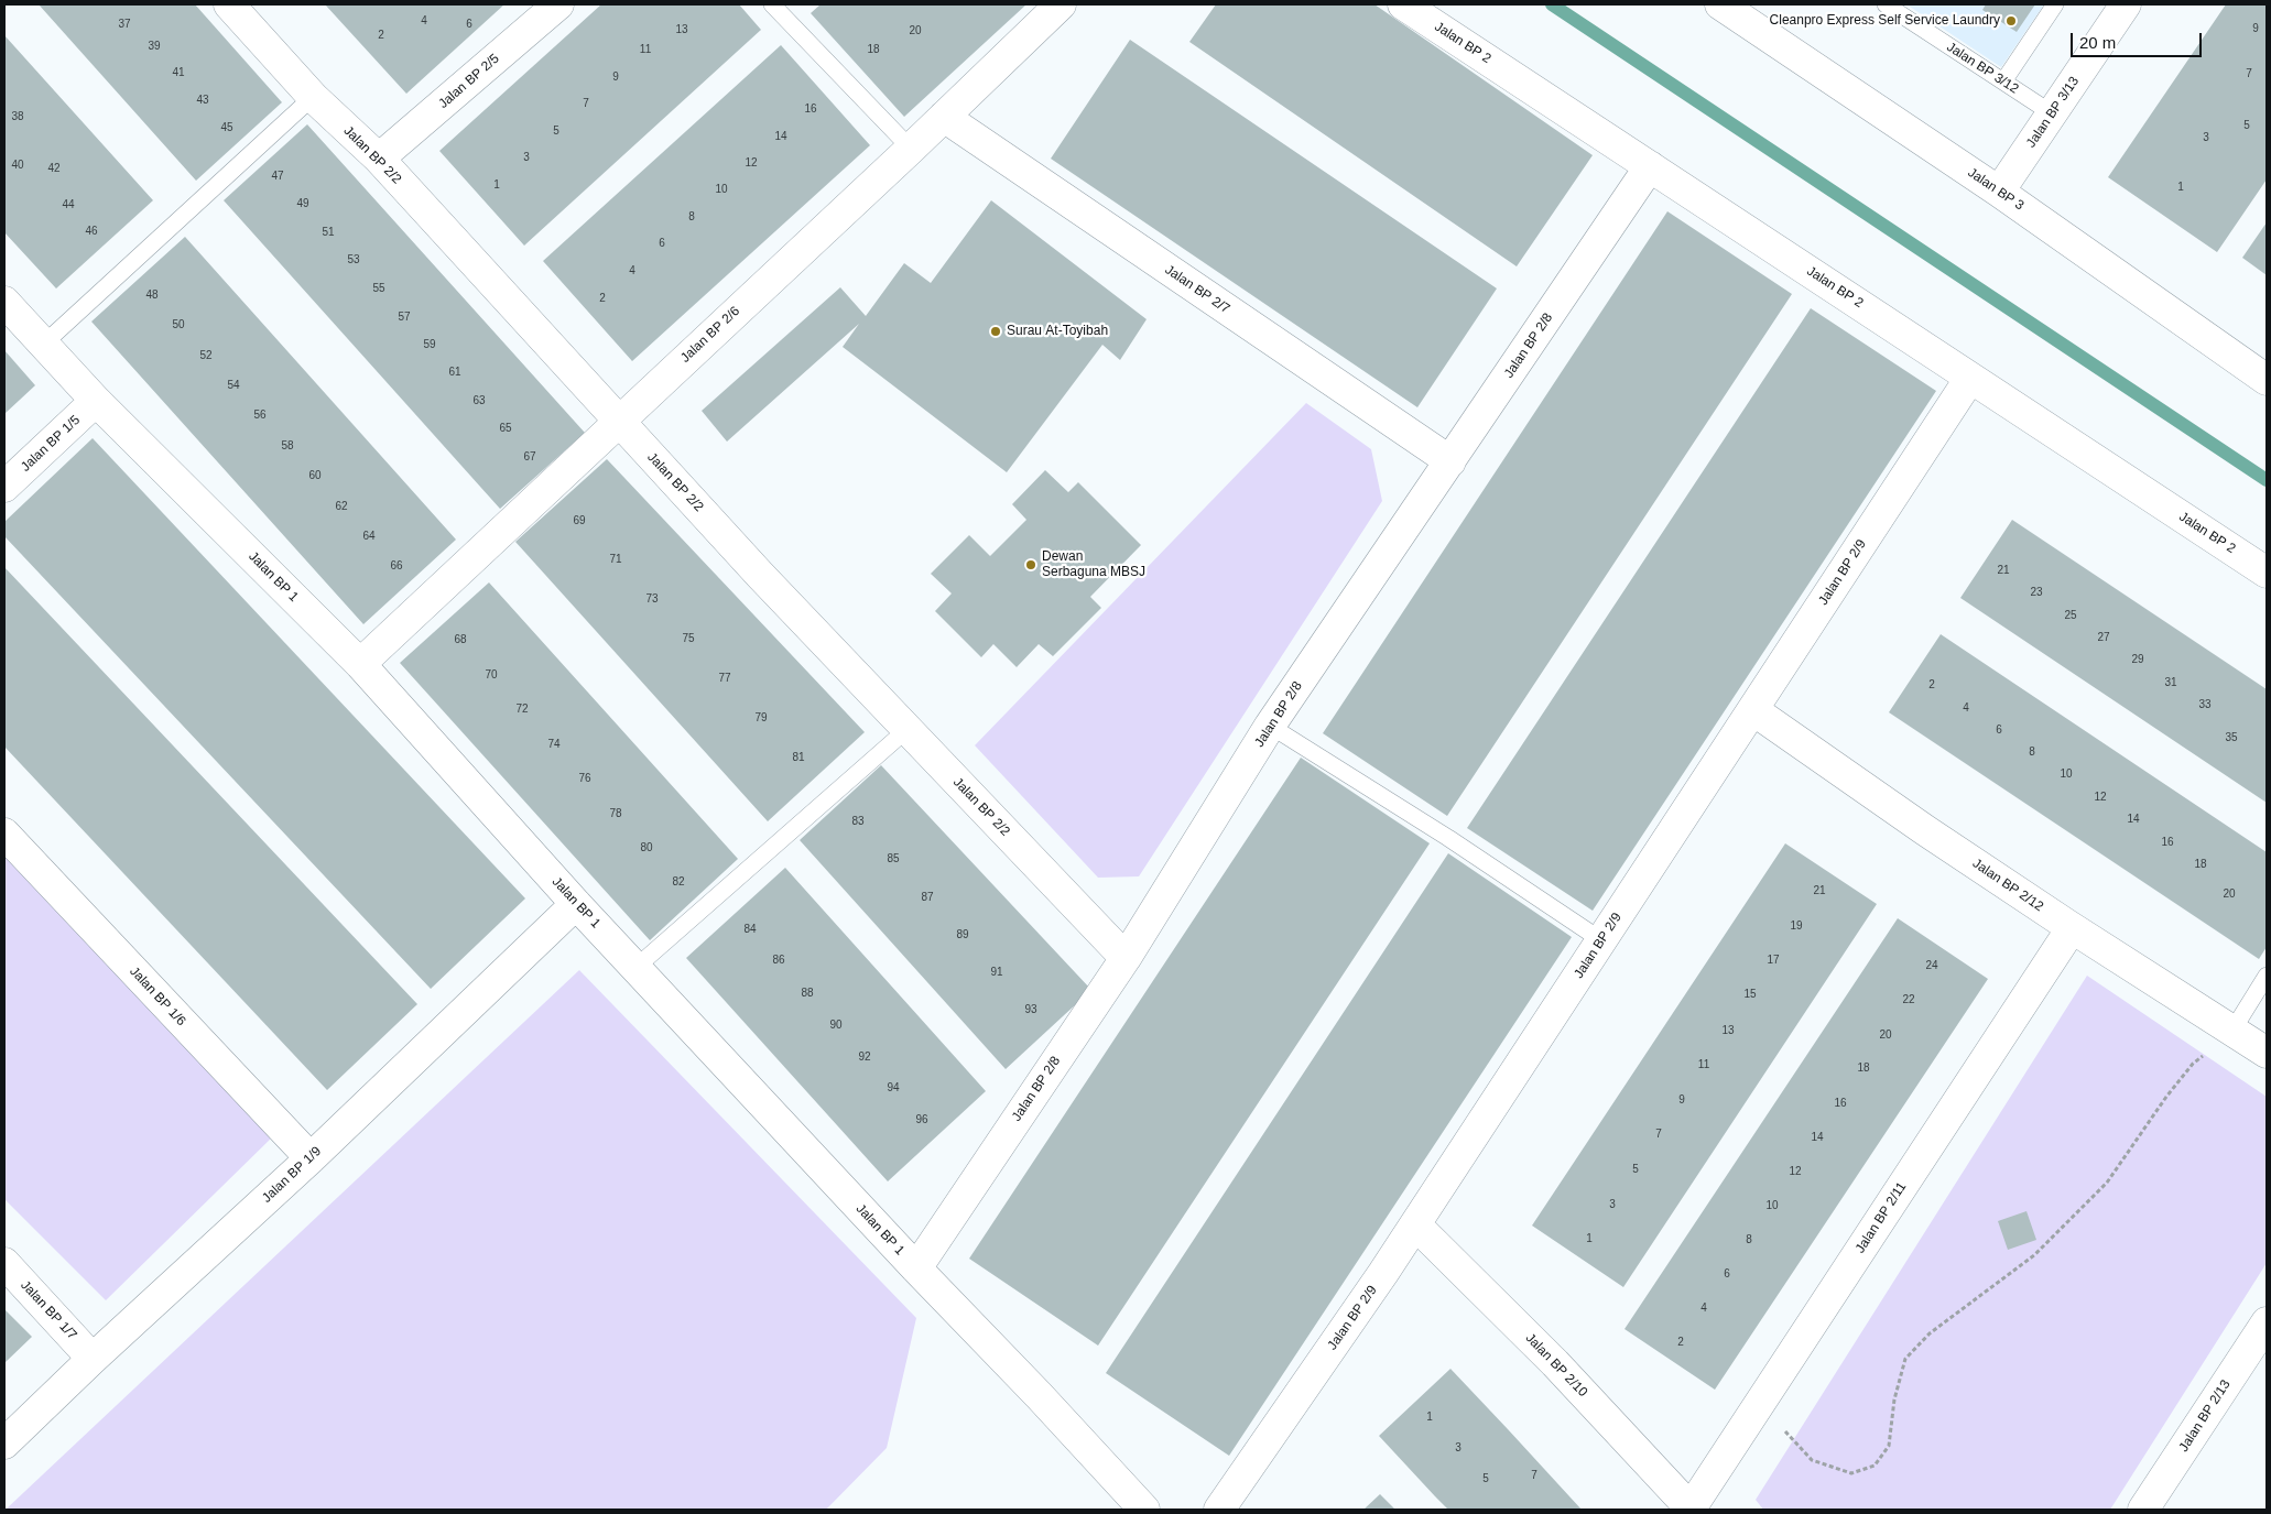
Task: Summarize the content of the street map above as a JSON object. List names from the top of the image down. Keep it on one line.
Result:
{"streets":{"street":["Jalan BP 2","Jalan BP 2/5","Jalan BP 3/13","Jalan BP 2/2","Jalan BP 3","Jalan BP 2/7","Jalan BP 2/6","Jalan BP 2/8","Jalan BP 1/5","Jalan BP 2/9","Jalan BP 1","Jalan BP 2/12","Jalan BP 1/6","Jalan BP 1/9","Jalan BP 2/11","Jalan BP 1/7","Jalan BP 2/10","Jalan BP 2/13"],"lane":["Jalan BP 3/12"]},"crossings":[["Jalan BP 2","Jalan BP 2/8"],["Jalan BP 2","Jalan BP 2/9"],["Jalan BP 3/12","Jalan BP 3/13"],["Jalan BP 2/5","Jalan BP 2/2"],["Jalan BP 3/13","Jalan BP 3"],["Jalan BP 2/2","Jalan BP 2/6"],["Jalan BP 2/2","Jalan BP 2/8"],["Jalan BP 2/7","Jalan BP 2/6"],["Jalan BP 2/7","Jalan BP 2/8"],["Jalan BP 2/6","Jalan BP 1"],["Jalan BP 2/8","Jalan BP 1"],["Jalan BP 1/5","Jalan BP 1"],["Jalan BP 2/9","Jalan BP 2/12"],["Jalan BP 2/9","Jalan BP 2/10"],["Jalan BP 1","Jalan BP 1/9"],["Jalan BP 2/12","Jalan BP 2/11"],["Jalan BP 1/6","Jalan BP 1/9"],["Jalan BP 1/9","Jalan BP 1/7"],["Jalan BP 2/11","Jalan BP 2/10"]],"places":["Cleanpro Express Self Service Laundry","Surau At-Toyibah","Dewan Serbaguna MBSJ"],"house_numbers":["4","37","6","9","13","20","2","39","11","18","41","7","9","43","7","16","38","5","45","5","14","3","3","12","40","42","47","1","1","10","49","44","8","46","51","6","53","4","55","48","2","57","50","59","52","61","54","63","56","65","58","67","60","62","69","64","71","66","21","23","73","25","27","75","68","29","70","77","31","2","33","4","72","79","6","35","74","8","81","10","76","12","78","14","83","16","80","85","18","82","21","20","87","19","84","89","86","17","24","91","88","15","22","93","90","13","20","92","11","18","94","9","16","96","7","14","5","12","3","10","1","8","6","4","2","1","3","7","5"],"scale_bar":"20 m"}
